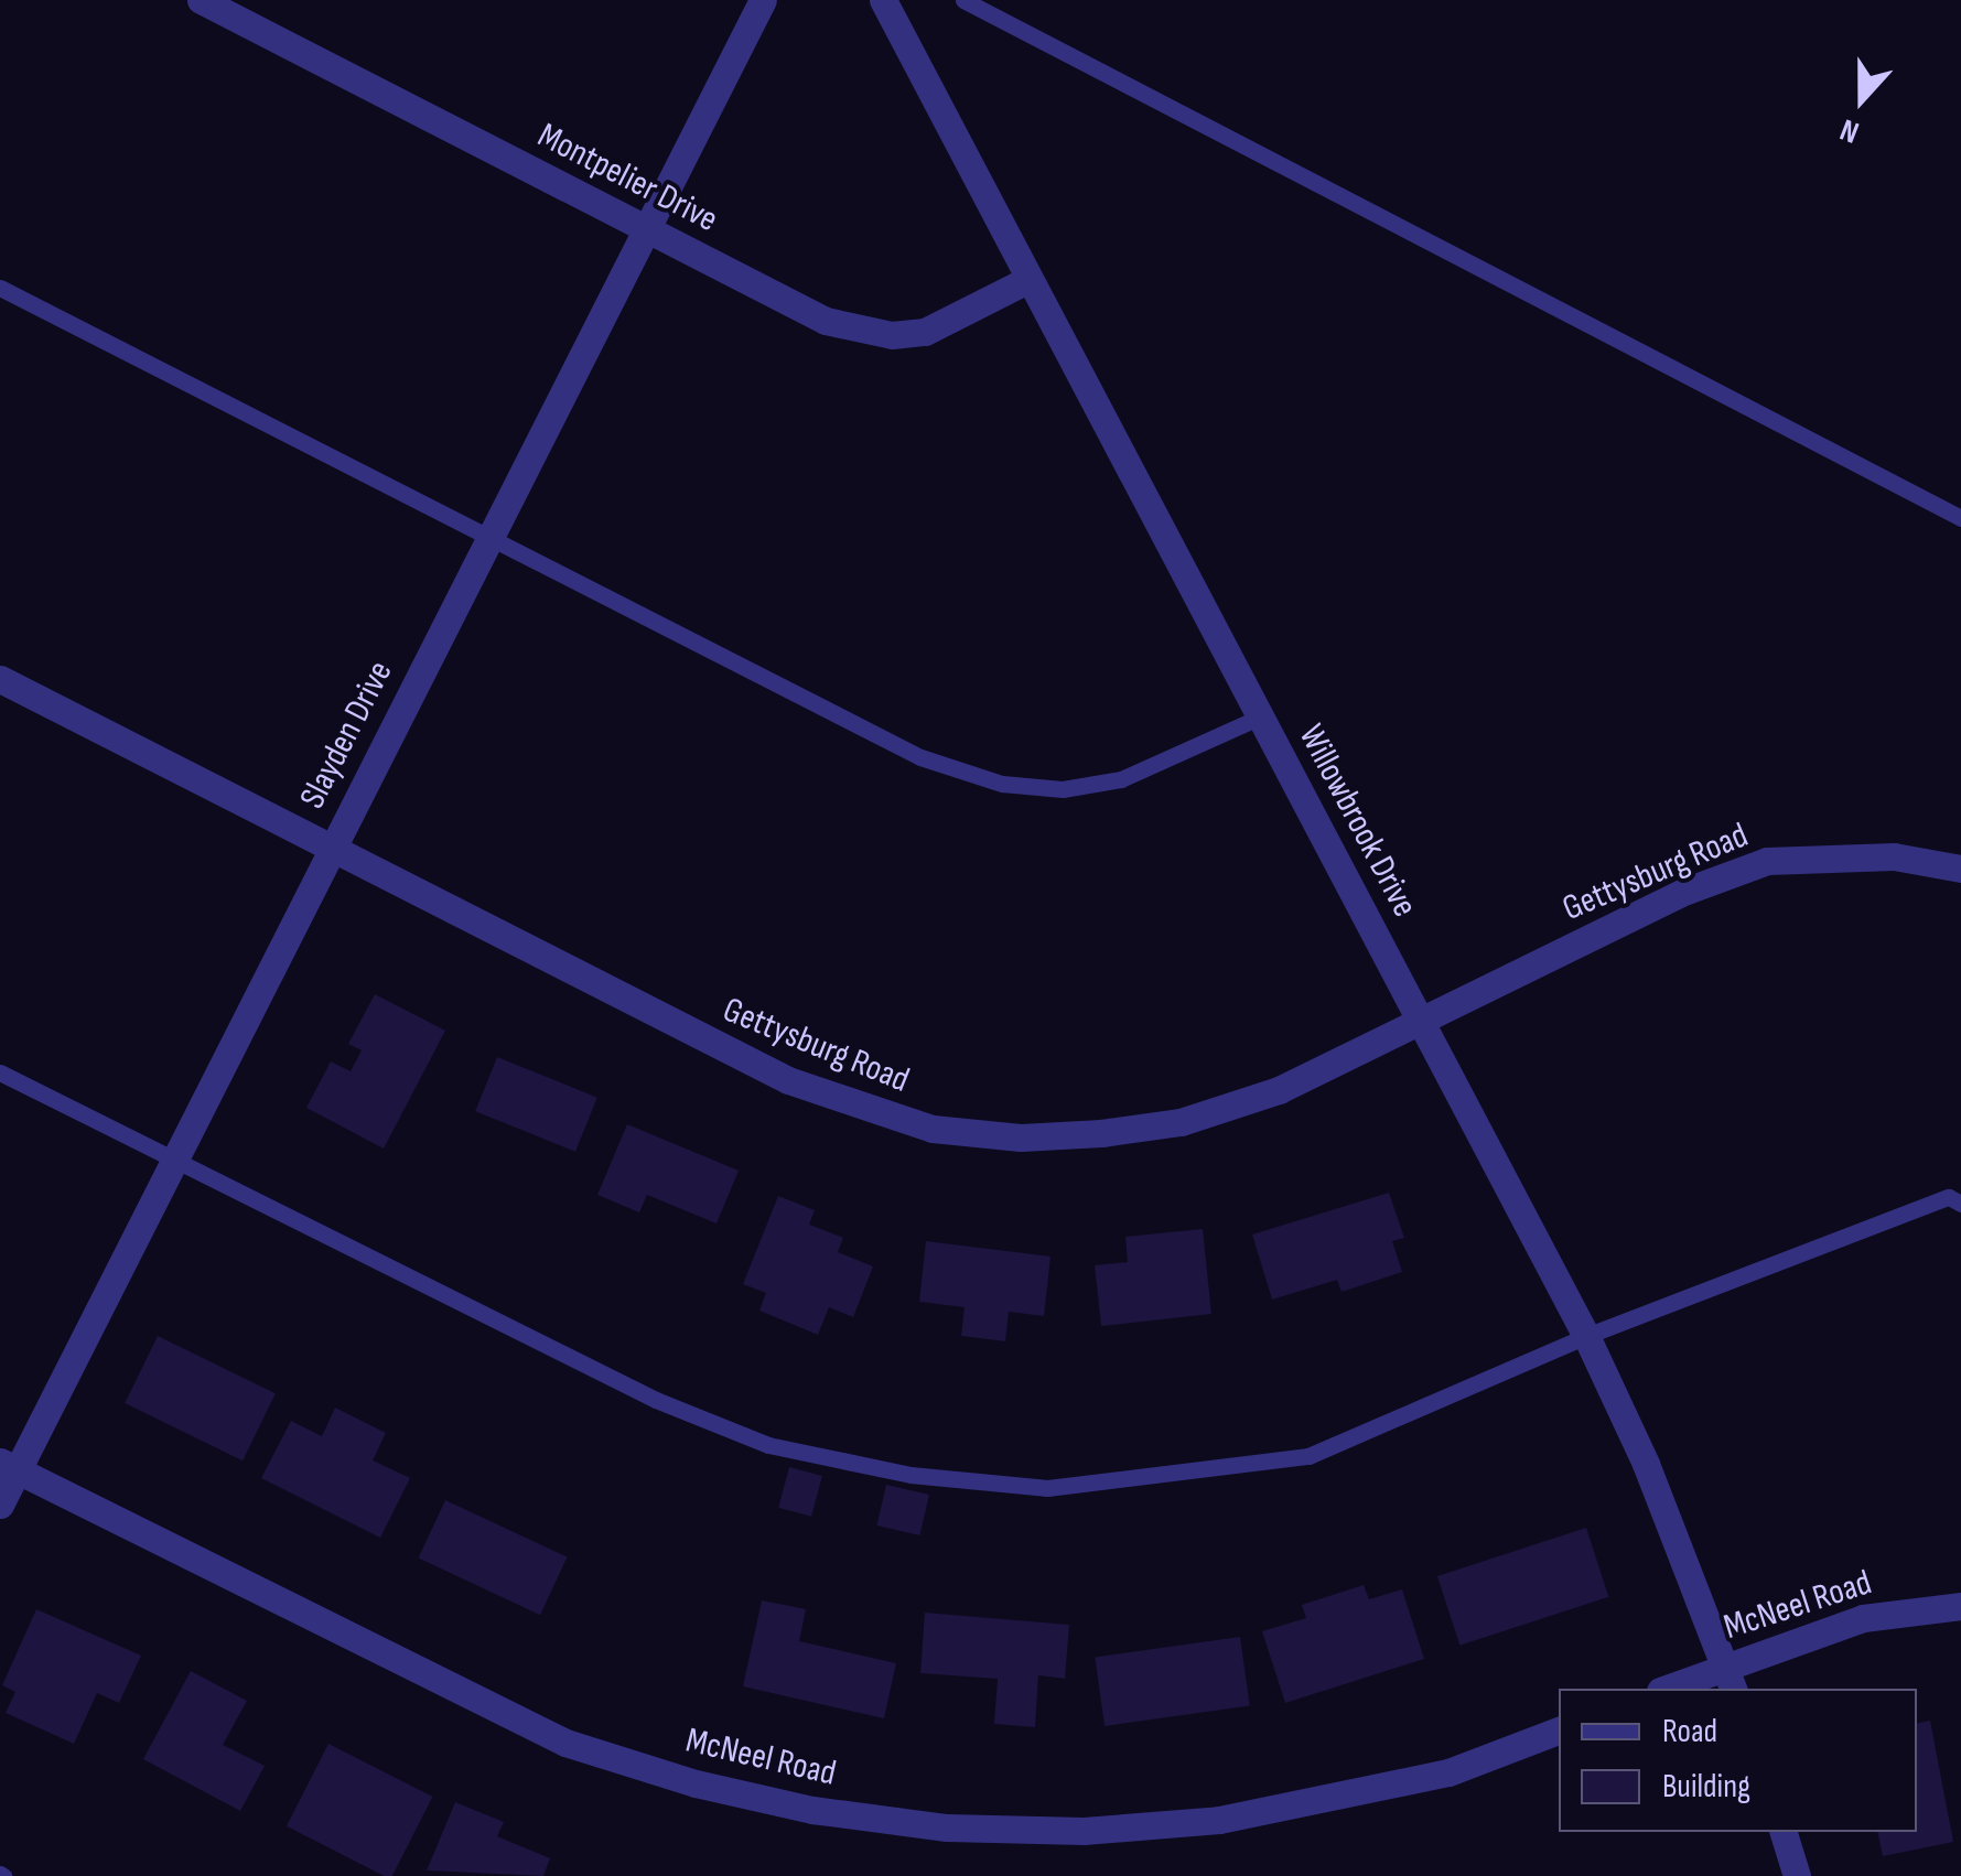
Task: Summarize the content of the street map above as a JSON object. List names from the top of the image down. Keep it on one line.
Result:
{"streets":{"street":["Montpelier Drive","Slayden Drive","Willowbrook Drive","Gettysburg Road","McNeel Road"]},"crossings":[["Montpelier Drive","Slayden Drive"],["Montpelier Drive","Willowbrook Drive"],["Slayden Drive","Gettysburg Road"],["Slayden Drive","McNeel Road"],["Willowbrook Drive","Gettysburg Road"],["Willowbrook Drive","McNeel Road"]],"legend":["Road","Building"],"north":"bottom"}
